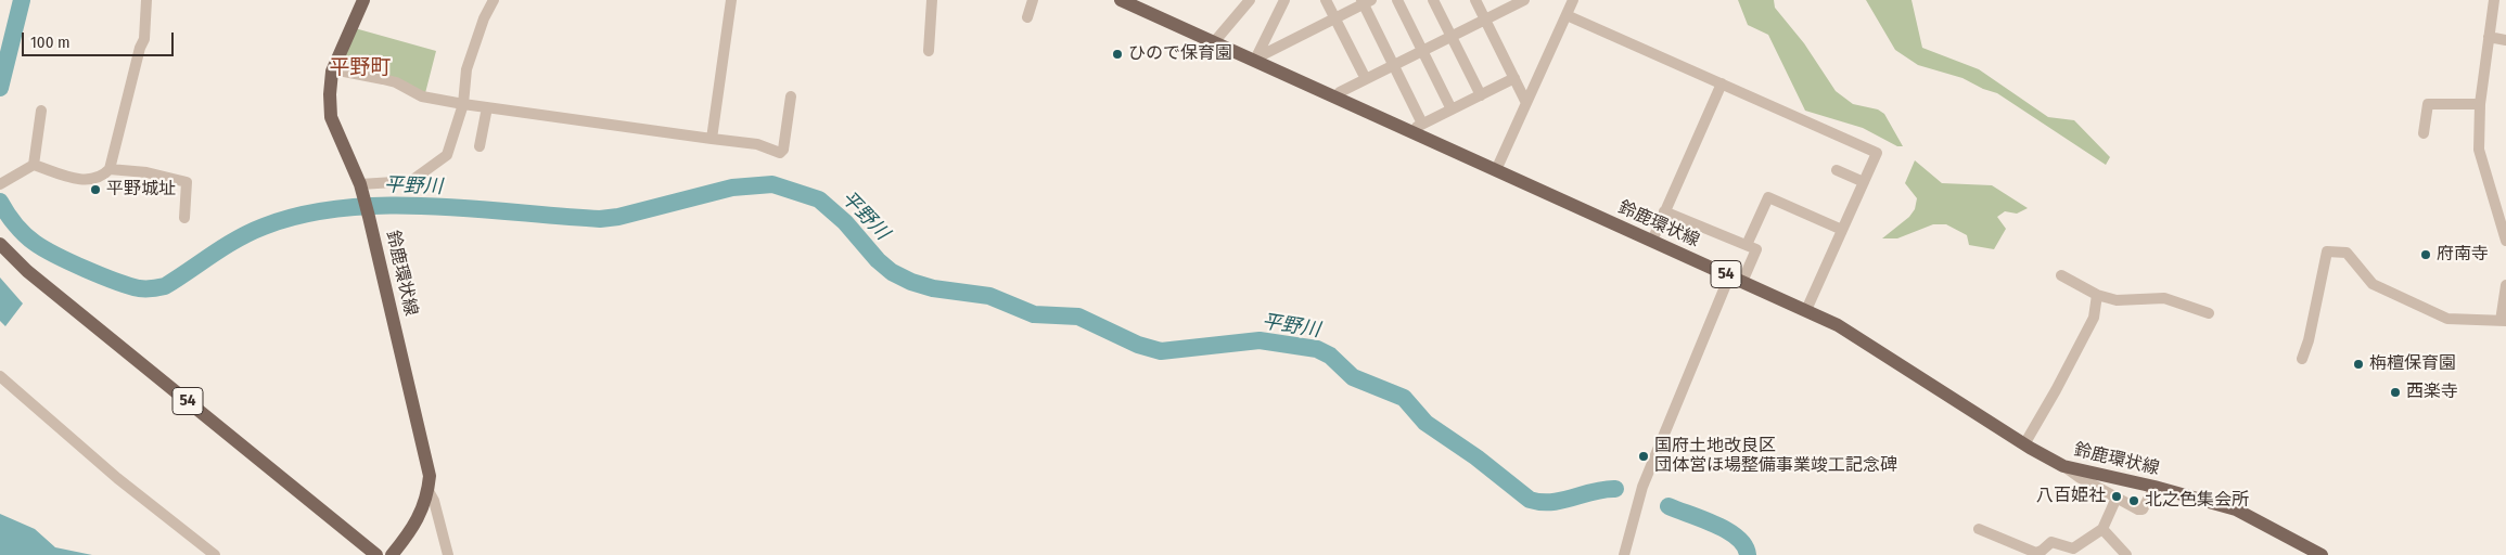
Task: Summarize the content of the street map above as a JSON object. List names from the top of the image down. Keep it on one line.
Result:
{"streets":{"main road":["鈴鹿環状線","54"]},"districts":["平野町"],"water":["平野川"],"places":["ひので保育園","平野城址","府南寺","栴檀保育園","西楽寺","国府土地改良区 団体営ほ場整備事業竣工記念碑","八百姫社","北之色集会所"],"scale_bar":"100 m"}
